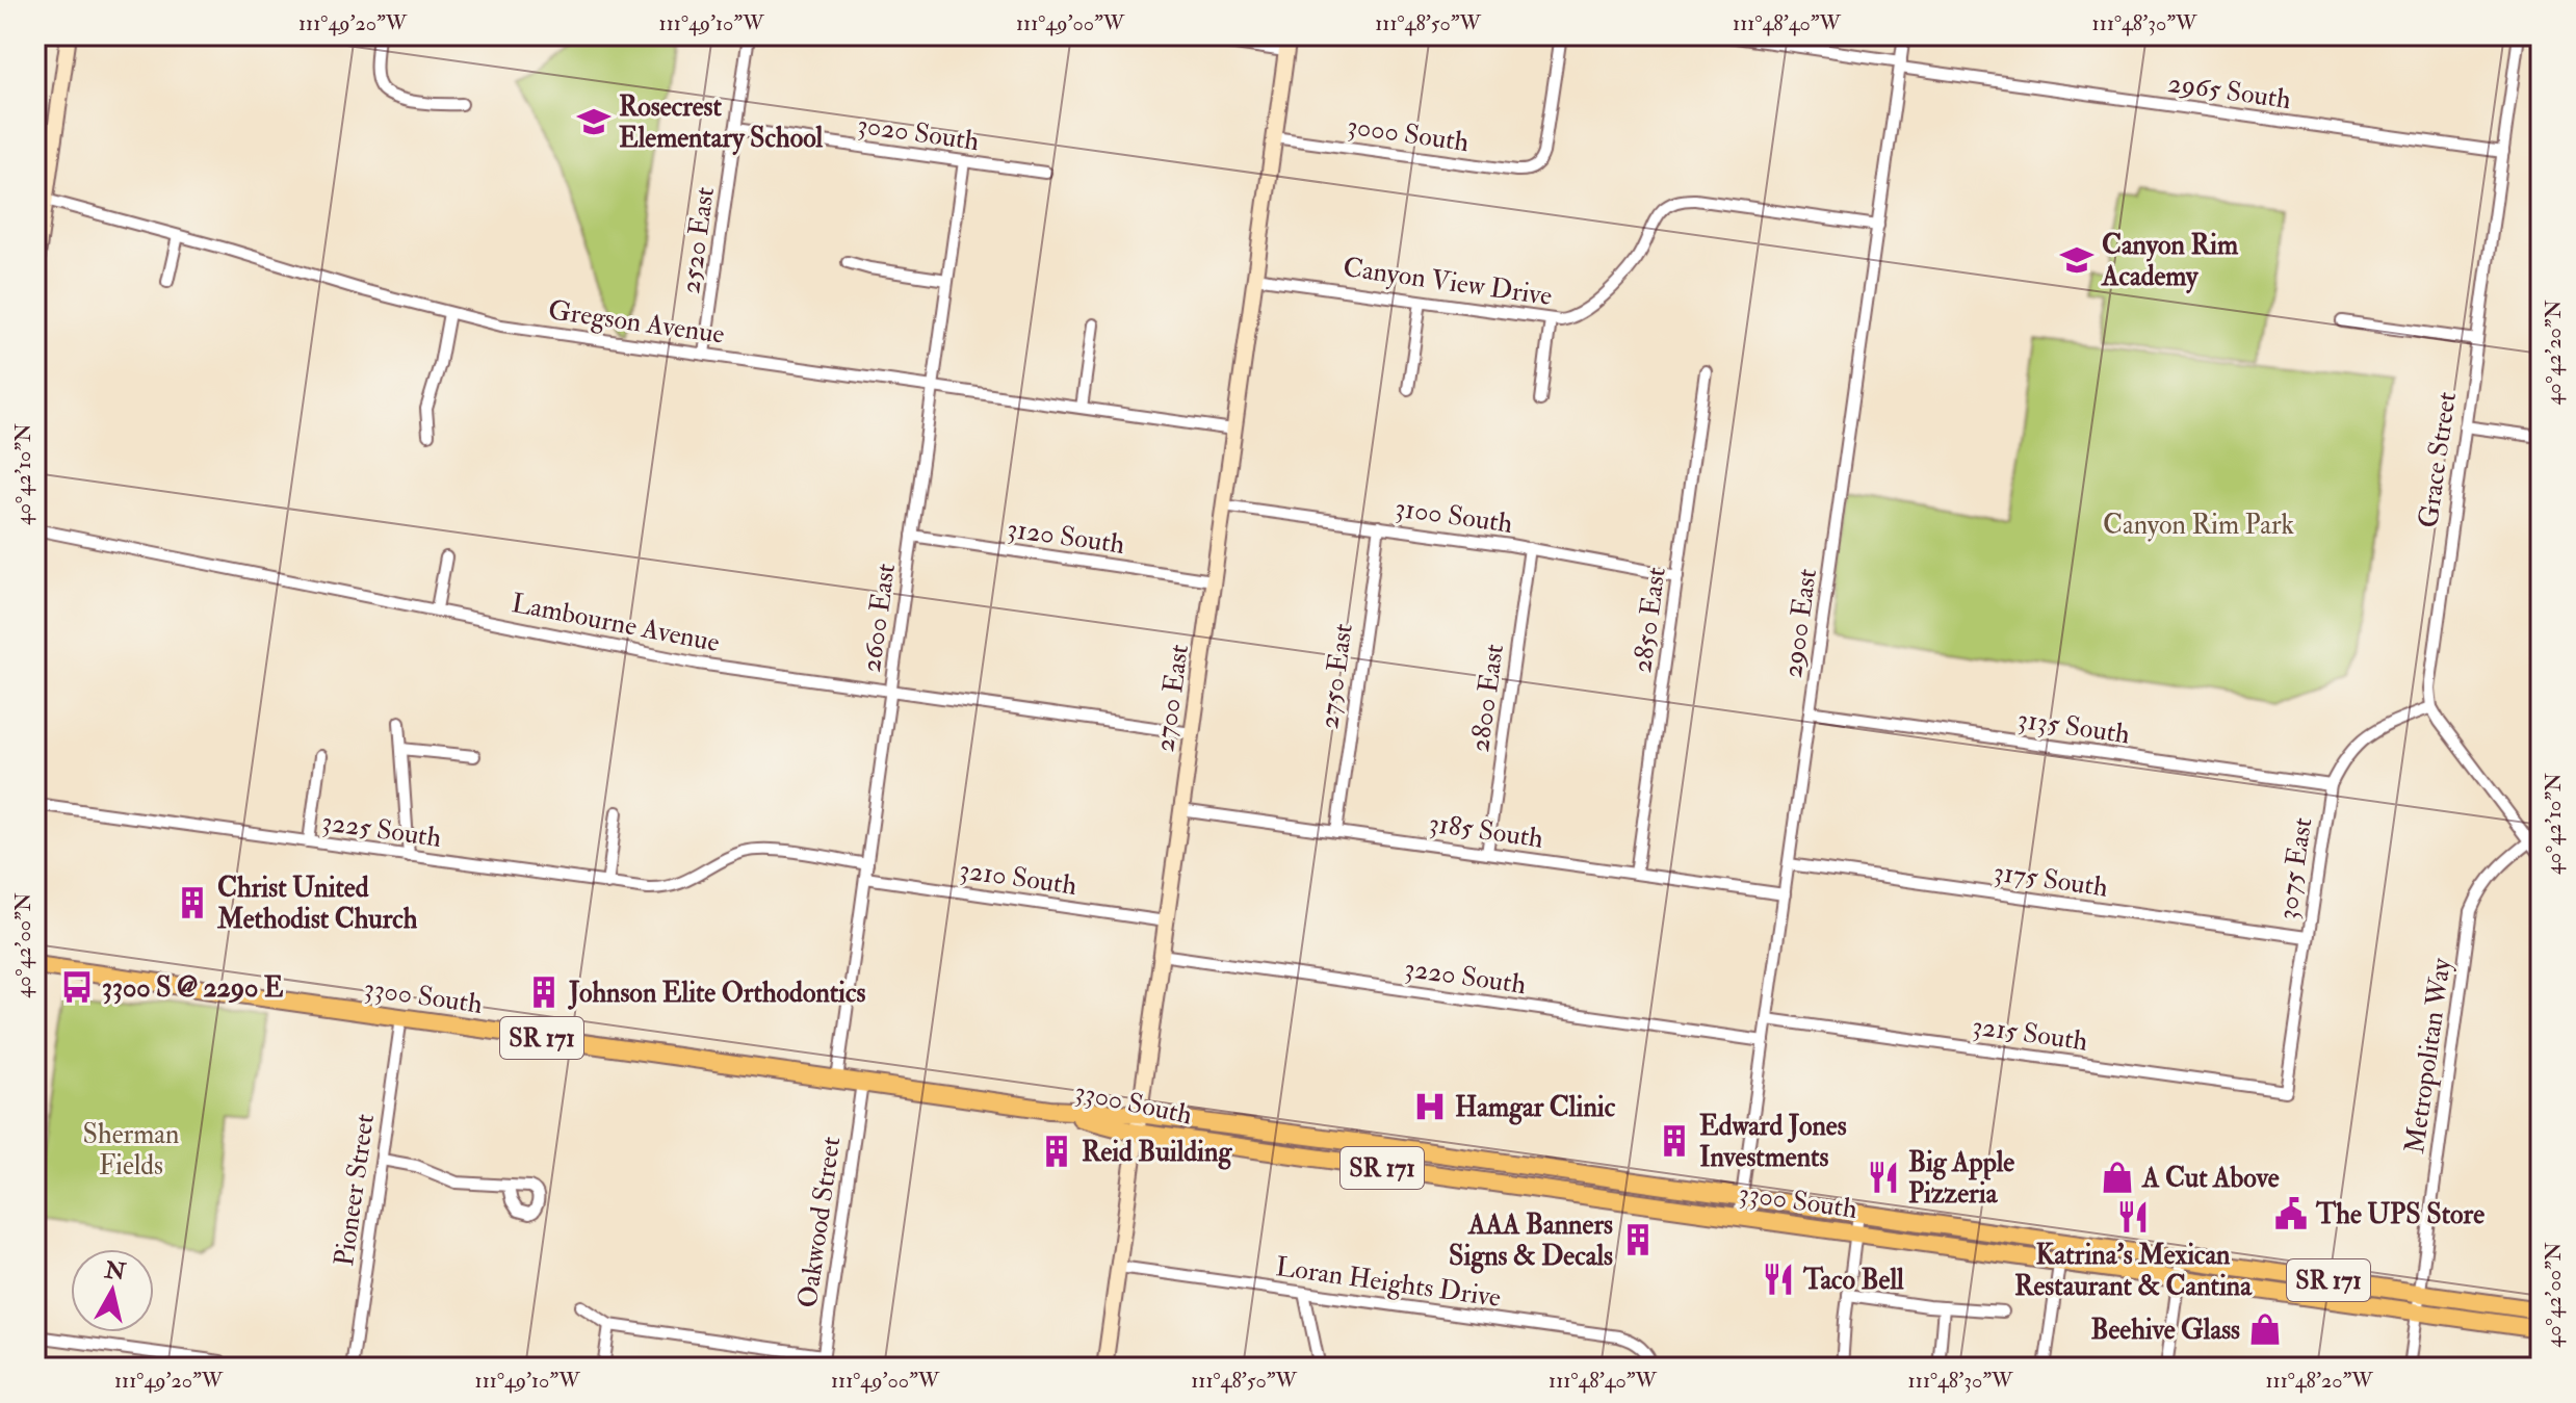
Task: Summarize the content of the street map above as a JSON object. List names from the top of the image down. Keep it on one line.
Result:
{"streets":{"main road":["3300 South","SR 171"],"street":["2965 South","3020 South","3000 South","2520 East","Canyon View Drive","Gregson Avenue","Grace Street","3100 South","3120 South","2600 East","2850 East","Lambourne Avenue","2900 East","2750 East","2700 East","2800 East","3135 South","3225 South","3185 South","3075 East","3210 South","3175 South","3220 South","3215 South","Metropolitan Way","Pioneer Street","Oakwood Street","Loran Heights Drive"]},"crossings":[["2965 South","Grace Street"],["2965 South","2900 East"],["3020 South","2520 East"],["3020 South","2600 East"],["3000 South","2700 East"],["2520 East","Gregson Avenue"],["Canyon View Drive","2900 East"],["Canyon View Drive","2700 East"],["Gregson Avenue","2600 East"],["Gregson Avenue","2700 East"],["Grace Street","3075 East"],["3100 South","2850 East"],["3100 South","2750 East"],["3100 South","2700 East"],["3100 South","2800 East"],["3120 South","2600 East"],["3120 South","2700 East"],["2600 East","Lambourne Avenue"],["2600 East","3225 South"],["2600 East","3210 South"],["2600 East","3300 South"],["2850 East","3185 South"],["Lambourne Avenue","2700 East"],["2900 East","3135 South"],["2900 East","3185 South"],["2900 East","3175 South"],["2900 East","3220 South"],["2900 East","3300 South"],["2900 East","3215 South"],["2750 East","3185 South"],["2700 East","3185 South"],["2700 East","3210 South"],["2700 East","3220 South"],["2700 East","3300 South"],["2700 East","Loran Heights Drive"],["2800 East","3185 South"],["3135 South","3075 East"],["3075 East","3175 South"],["3075 East","3215 South"],["3300 South","Metropolitan Way"],["3300 South","Pioneer Street"],["3300 South","Oakwood Street"]],"parks":["Canyon Rim Park","Sherman Fields"],"places":{"school or university":["Rosecrest Elementary School","Canyon Rim Academy"],"building":["Christ United Methodist Church","Johnson Elite Orthodontics","Edward Jones Investments","Reid Building","AAA Banners Signs & Decals"],"bus stop":["3300 S @ 2290 E"],"hospital":["Hamgar Clinic"],"restaurant":["Big Apple Pizzeria","Katrina's Mexican Restaurant & Cantina","Taco Bell"],"shop":["A Cut Above","Beehive Glass"],"public building":["The UPS Store"]},"north":"top","coordinates":["111°49'20\"W","111°49'10\"W","111°49'00\"W","111°48'50\"W","111°48'40\"W","111°48'30\"W","40°42'20\"N","40°42'10\"N","40°42'00\"N","111°48'20\"W"]}
